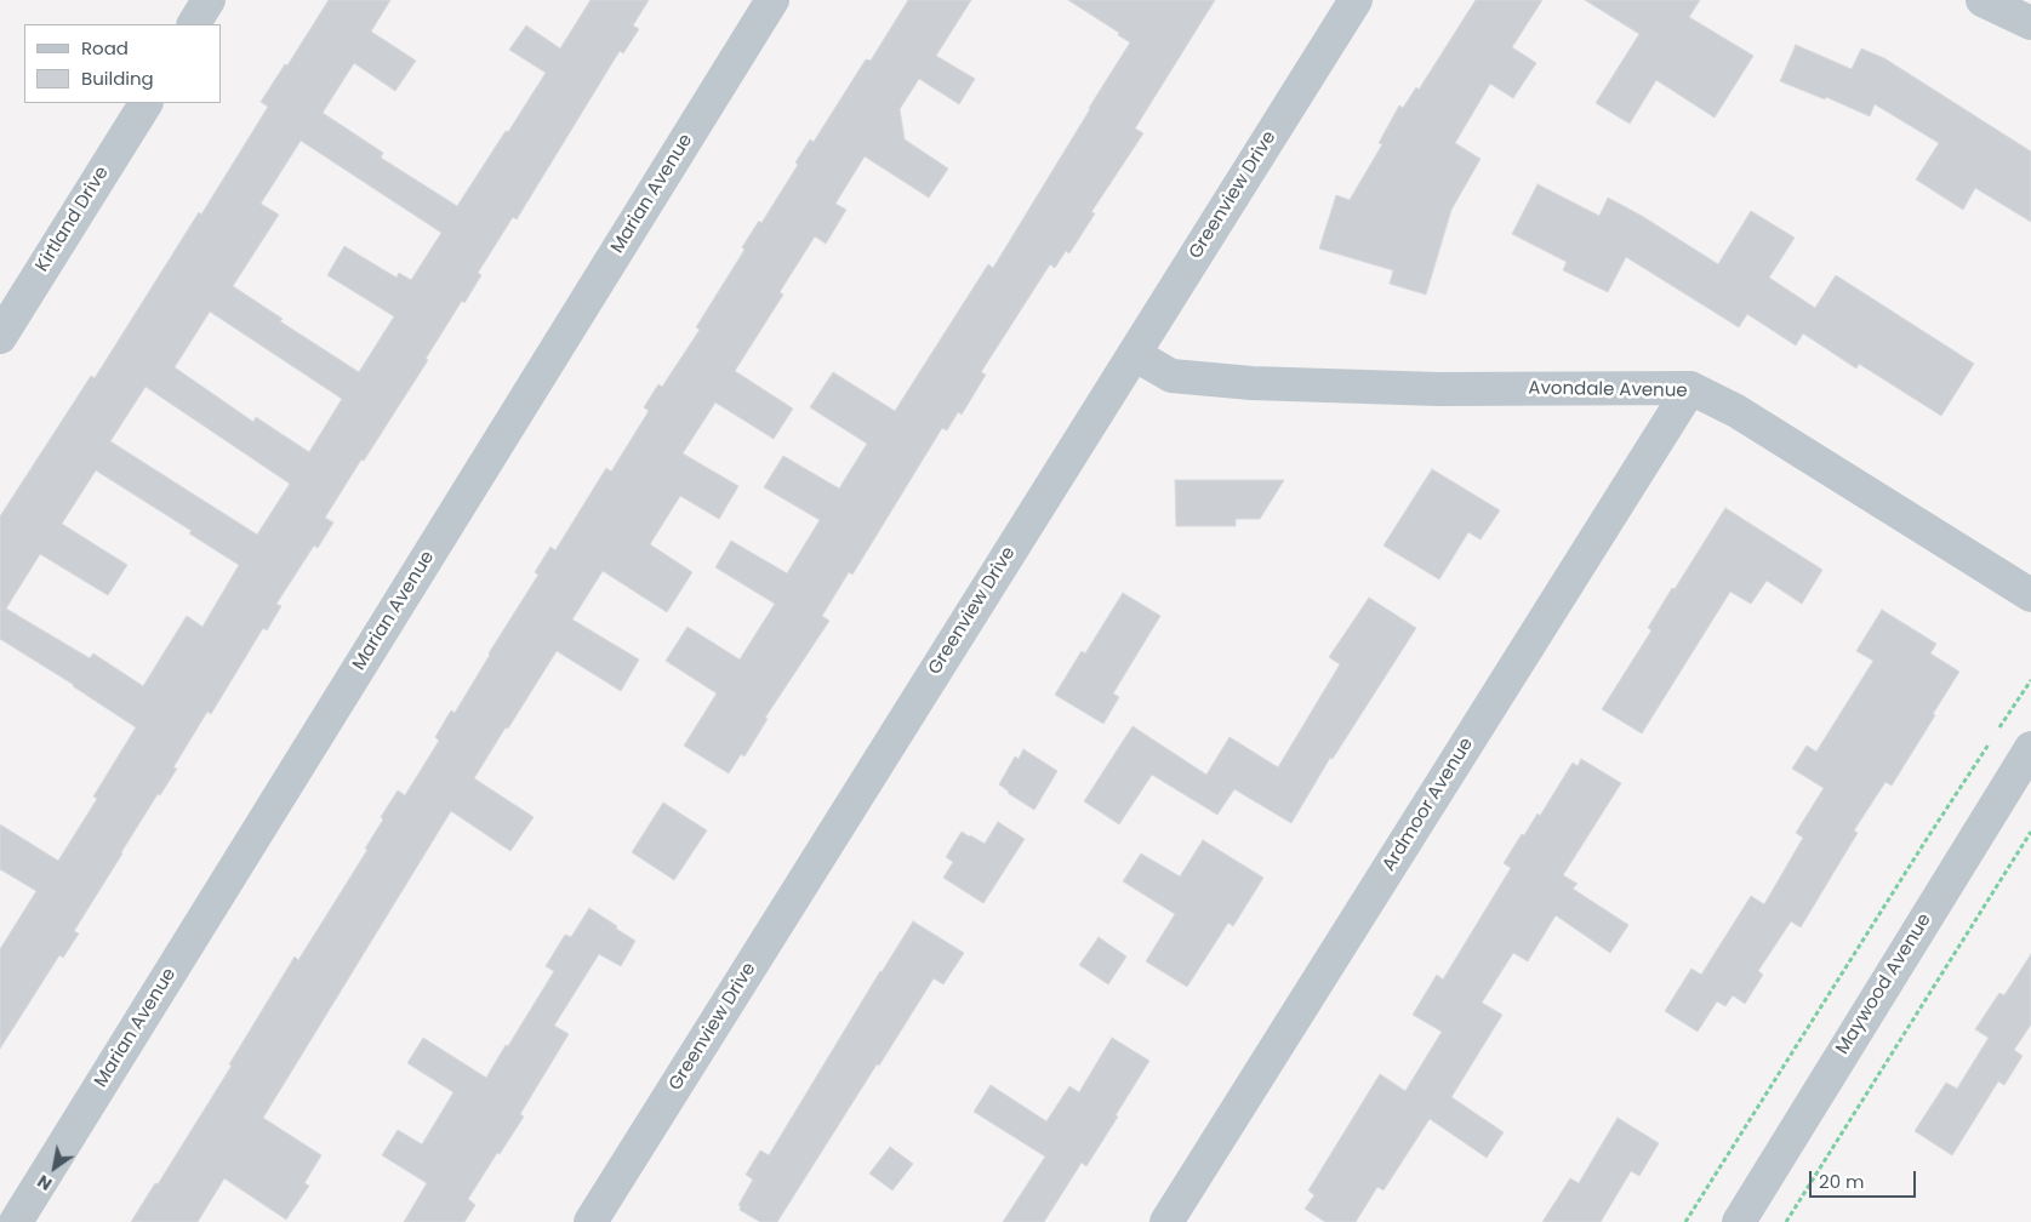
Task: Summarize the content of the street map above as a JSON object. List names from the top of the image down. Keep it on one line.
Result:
{"streets":{"street":["Marian Avenue","Greenview Drive","Kirtland Drive","Avondale Avenue","Ardmoor Avenue","Maywood Avenue"]},"crossings":[["Greenview Drive","Avondale Avenue"],["Avondale Avenue","Ardmoor Avenue"]],"legend":["Road","Building"],"scale_bar":"20 m","north":"bottom left"}
